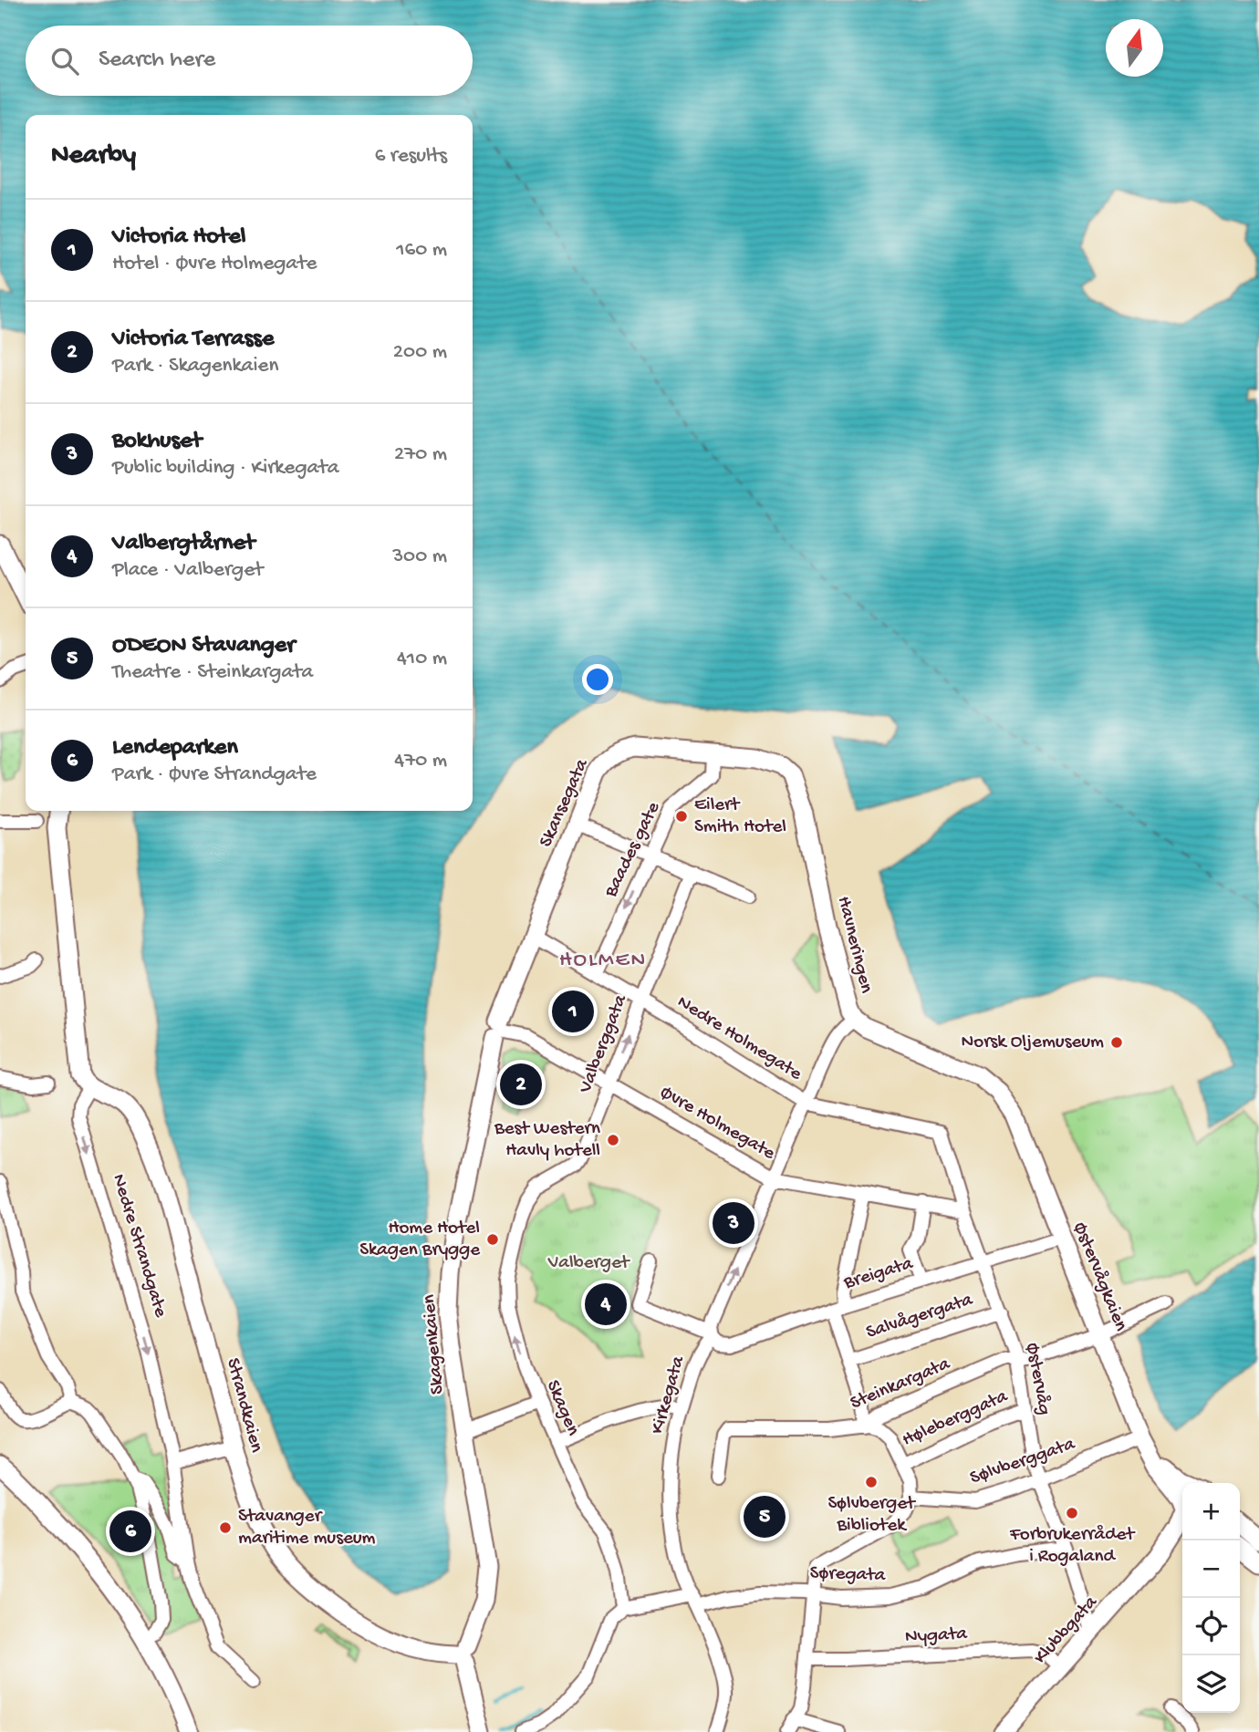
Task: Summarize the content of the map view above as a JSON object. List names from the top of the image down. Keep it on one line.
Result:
{"streets":{"street":["Skansegata","Baades gate","Havneringen","Nedre Holmegate","Valberggata","Øvre Holmegate","Nedre Strandgate","Breigata","Østervågkaien","Salvågergata","Skagenkaien","Østervåg","Steinkargata","Kirkegata","Strandkaien","Skagen","Høleberggata","Sølvberggata","Søregata","Klubbgata","Nygata"]},"crossings":[["Skansegata","Baades gate"],["Skansegata","Havneringen"],["Skansegata","Nedre Holmegate"],["Skansegata","Øvre Holmegate"],["Skansegata","Skagenkaien"],["Baades gate","Nedre Holmegate"],["Havneringen","Østervågkaien"],["Havneringen","Kirkegata"],["Nedre Holmegate","Valberggata"],["Nedre Holmegate","Østervåg"],["Nedre Holmegate","Kirkegata"],["Valberggata","Øvre Holmegate"],["Valberggata","Skagen"],["Øvre Holmegate","Skagenkaien"],["Øvre Holmegate","Østervåg"],["Øvre Holmegate","Kirkegata"],["Nedre Strandgate","Strandkaien"],["Breigata","Østervågkaien"],["Breigata","Østervåg"],["Breigata","Kirkegata"],["Østervågkaien","Steinkargata"],["Østervågkaien","Sølvberggata"],["Salvågergata","Østervåg"],["Skagenkaien","Strandkaien"],["Østervåg","Steinkargata"],["Østervåg","Høleberggata"],["Østervåg","Sølvberggata"],["Østervåg","Søregata"],["Østervåg","Klubbgata"],["Kirkegata","Søregata"],["Skagen","Søregata"],["Klubbgata","Nygata"]],"one_way":["Baades gate","Skagen"],"districts":["HOLMEN"],"parks":["Valberget"],"places":["Eilert Smith Hotel","Norsk Oljemuseum","Best Western Havly hotell","Home Hotel Skagen Brygge","Sølvberget Bibliotek","Forbrukerrådet i Rogaland","Stavanger maritime museum"],"north":"top","page":{"search":"Search here","heading":["Nearby","6 results"],"list":[{"mark":"1","name":"Victoria Hotel","note":"Hotel · Øvre Holmegate","value":"160 m"},{"mark":"2","name":"Victoria Terrasse","note":"Park · Skagenkaien","value":"200 m"},{"mark":"3","name":"Bokhuset","note":"Public building · Kirkegata","value":"270 m"},{"mark":"4","name":"Valbergtårnet","note":"Place · Valberget","value":"300 m"},{"mark":"5","name":"ODEON Stavanger","note":"Theatre · Steinkargata","value":"410 m"},{"mark":"6","name":"Lendeparken","note":"Park · Øvre Strandgate","value":"470 m"}],"pins":["1","2","3","4","5","6"],"map_buttons":["+","−"]}}
